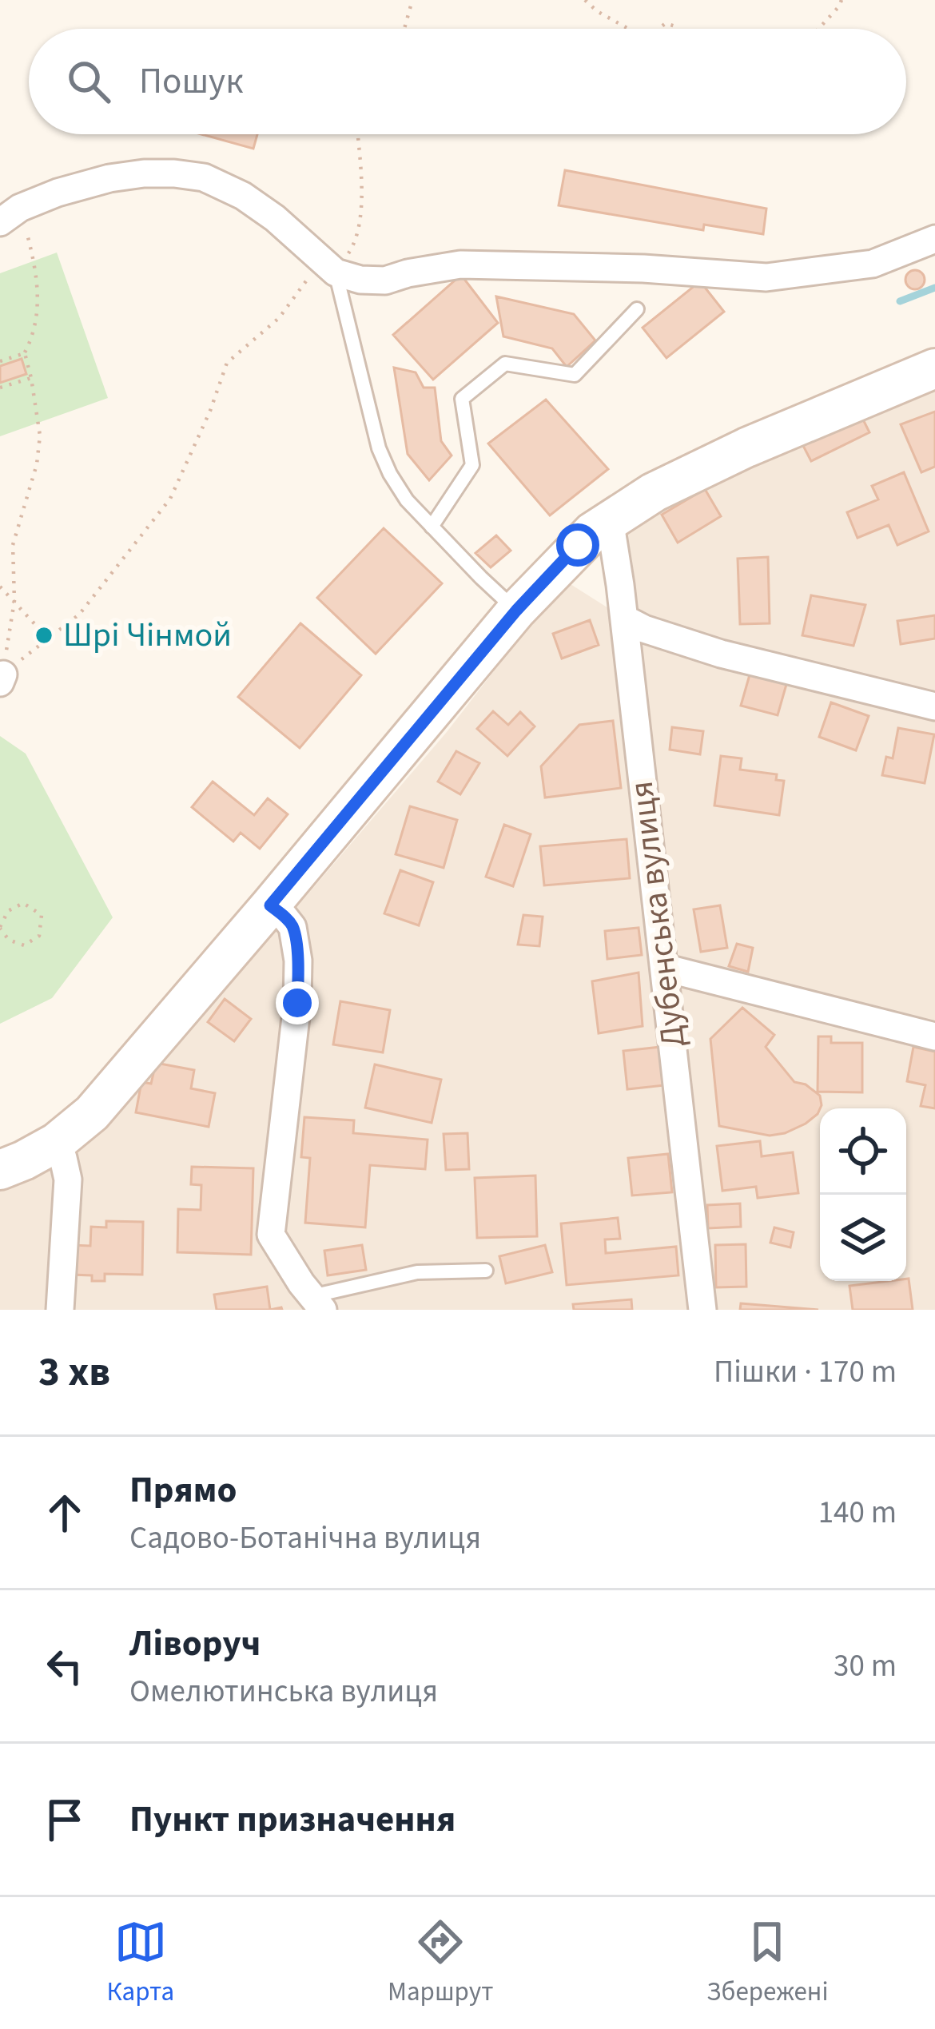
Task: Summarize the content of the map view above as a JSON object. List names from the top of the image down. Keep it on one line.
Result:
{"streets":{"street":["Дубенська вулиця"]},"places":["Шрі Чінмой"],"page":{"search":"Пошук","heading":["3 хв","Пішки · 170 m"],"list":[["Прямо","Садово-Ботанічна вулиця","140 m"],["Ліворуч","Омелютинська вулиця","30 m"],"Пункт призначення"],"nav":["Карта","Маршрут","Збережені"]}}
